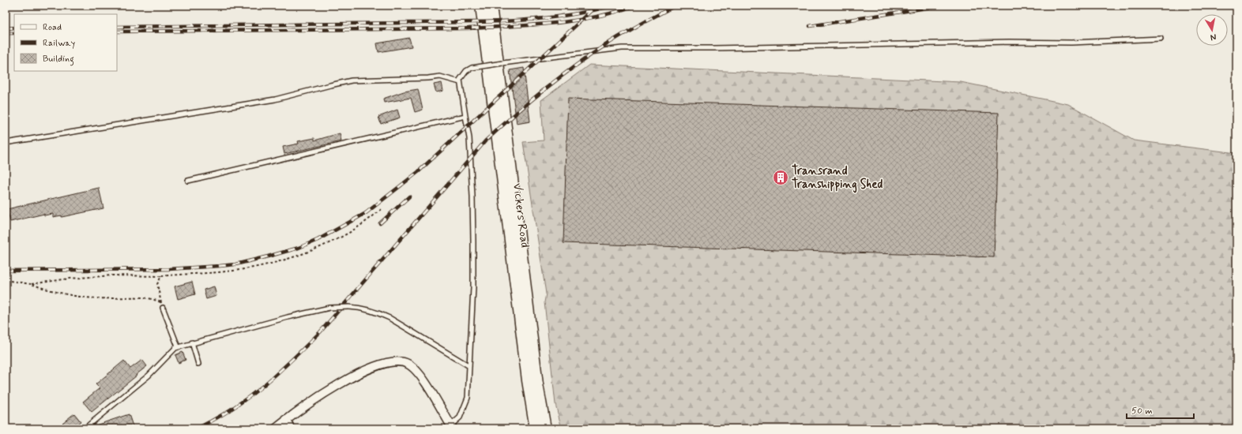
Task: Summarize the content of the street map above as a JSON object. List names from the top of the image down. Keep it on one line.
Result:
{"streets":{"main road":["Vickers Road"]},"places":{"building":["Transrand Transhipping Shed"]},"legend":["Road","Railway","Building"],"scale_bar":"50 m","north":"bottom"}
